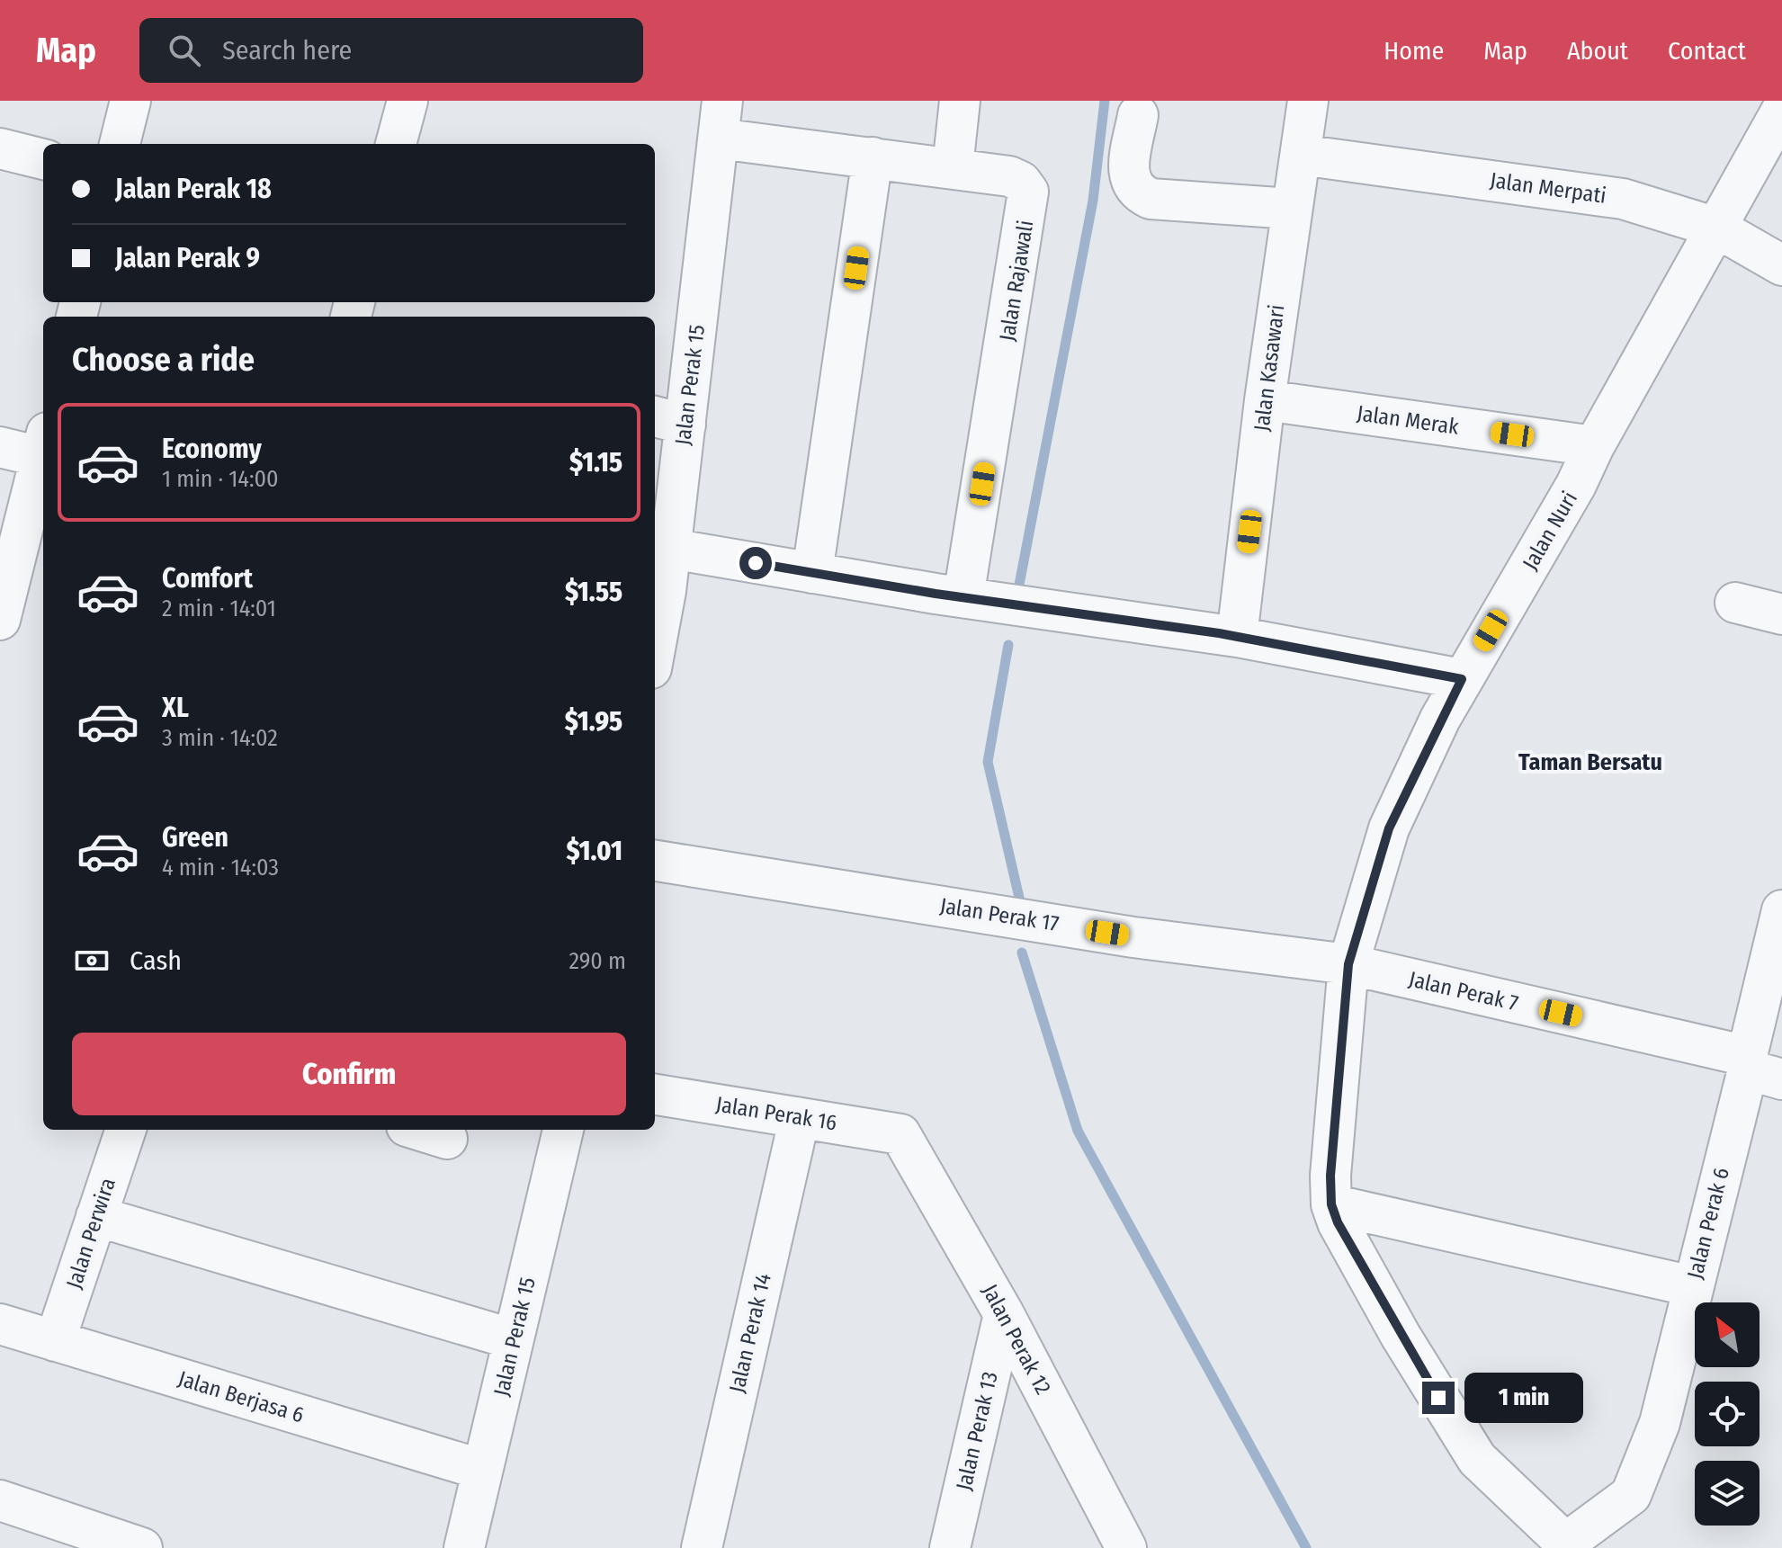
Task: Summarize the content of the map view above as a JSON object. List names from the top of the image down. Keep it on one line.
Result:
{"streets":{"street":["Jalan Merpati","Jalan Rajawali","Jalan Kasawari","Jalan Perak 15","Jalan Merak","Jalan Nuri","Jalan Perak 17","Jalan Perak 7","Jalan Perak 16","Jalan Perak 6","Jalan Perwira","Jalan Perak 14","Jalan Perak 12","Jalan Berjasa 6","Jalan Perak 13"]},"crossings":[["Jalan Merpati","Jalan Kasawari"],["Jalan Merpati","Jalan Nuri"],["Jalan Rajawali","Jalan Perak 15"],["Jalan Kasawari","Jalan Merak"],["Jalan Perak 15","Jalan Berjasa 6"],["Jalan Merak","Jalan Nuri"],["Jalan Nuri","Jalan Perak 17"],["Jalan Nuri","Jalan Perak 7"],["Jalan Perak 17","Jalan Perak 7"],["Jalan Perak 7","Jalan Perak 6"],["Jalan Perak 16","Jalan Perak 14"],["Jalan Perak 16","Jalan Perak 12"],["Jalan Perwira","Jalan Berjasa 6"],["Jalan Perak 12","Jalan Perak 13"]],"districts":["Taman Bersatu"],"north":"top left","page":{"header":"Map","search":"Search here","nav":["Home","Map","About","Contact"],"banner":["Jalan Perak 18","Jalan Perak 9"],"heading":"Choose a ride","list":[{"name":"Economy","note":"1 min · 14:00","value":"$1.15"},{"name":"Comfort","note":"2 min · 14:01","value":"$1.55"},{"name":"XL","note":"3 min · 14:02","value":"$1.95"},{"name":"Green","note":"4 min · 14:03","value":"$1.01"}],"pay":["Cash","290 m"],"buttons":"Confirm","bubble":"1 min"}}
